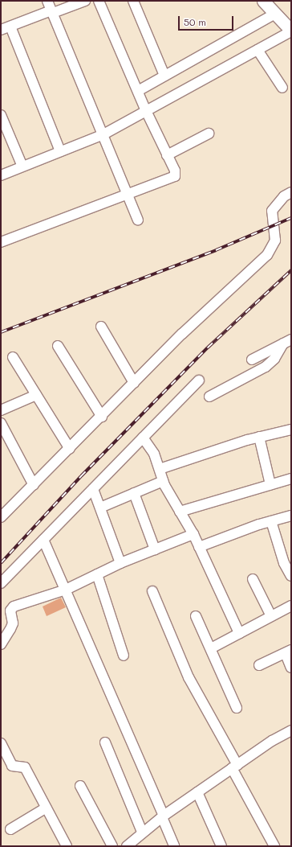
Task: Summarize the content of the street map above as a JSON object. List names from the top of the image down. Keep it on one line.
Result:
{"scale_bar":"50 m"}
